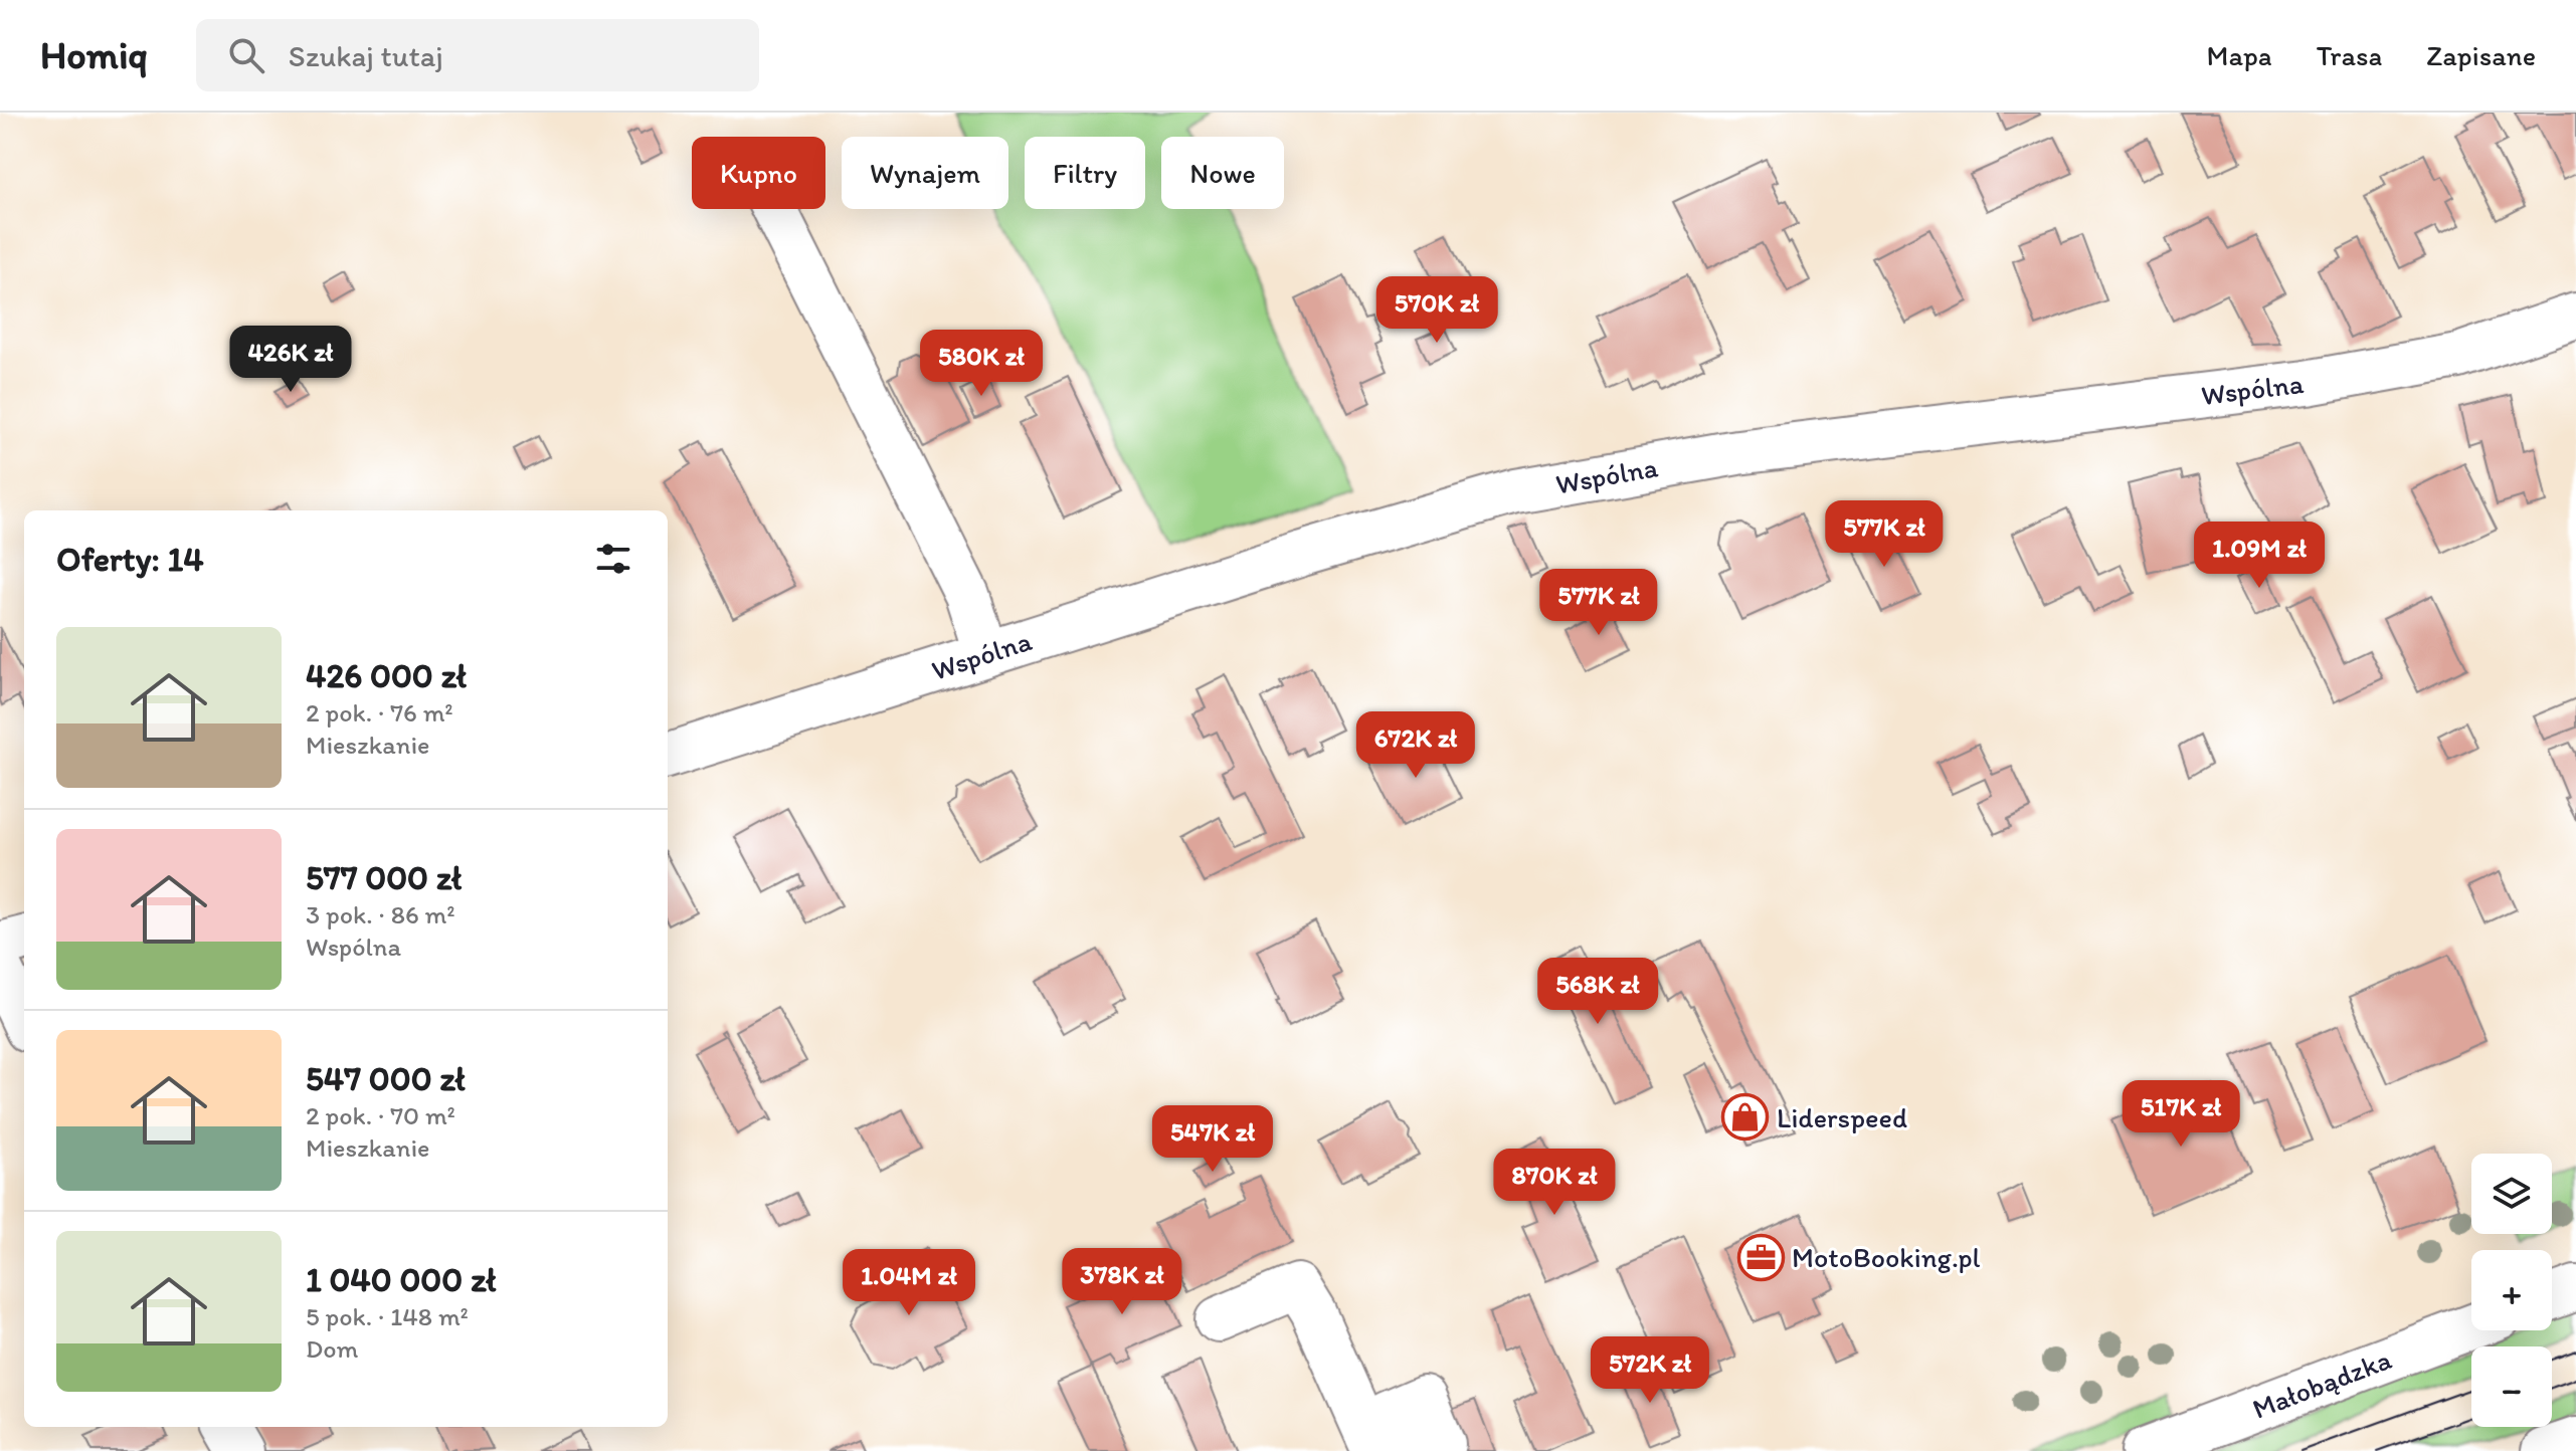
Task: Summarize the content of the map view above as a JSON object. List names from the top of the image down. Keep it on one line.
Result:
{"streets":{"street":["Wspólna","Małobądzka"]},"places":{"shop":["Liderspeed"],"office":["MotoBooking.pl"]},"page":{"header":"Homiq","search":"Szukaj tutaj","nav":["Mapa","Trasa","Zapisane"],"chip":["Kupno","Wynajem","Filtry","Nowe"],"price":["570K zł","426K zł","580K zł","577K zł","1.09M zł","577K zł","672K zł","568K zł","517K zł","547K zł","870K zł","378K zł","1.04M zł","572K zł"],"heading":"Oferty: 14","list":[{"name":"426 000 zł","note":"2 pok. · 76 m² · Mieszkanie"},{"name":"577 000 zł","note":"3 pok. · 86 m² · Wspólna"},{"name":"547 000 zł","note":"2 pok. · 70 m² · Mieszkanie"},{"name":"1 040 000 zł","note":"5 pok. · 148 m² · Dom"}],"map_buttons":["+","−"]}}
